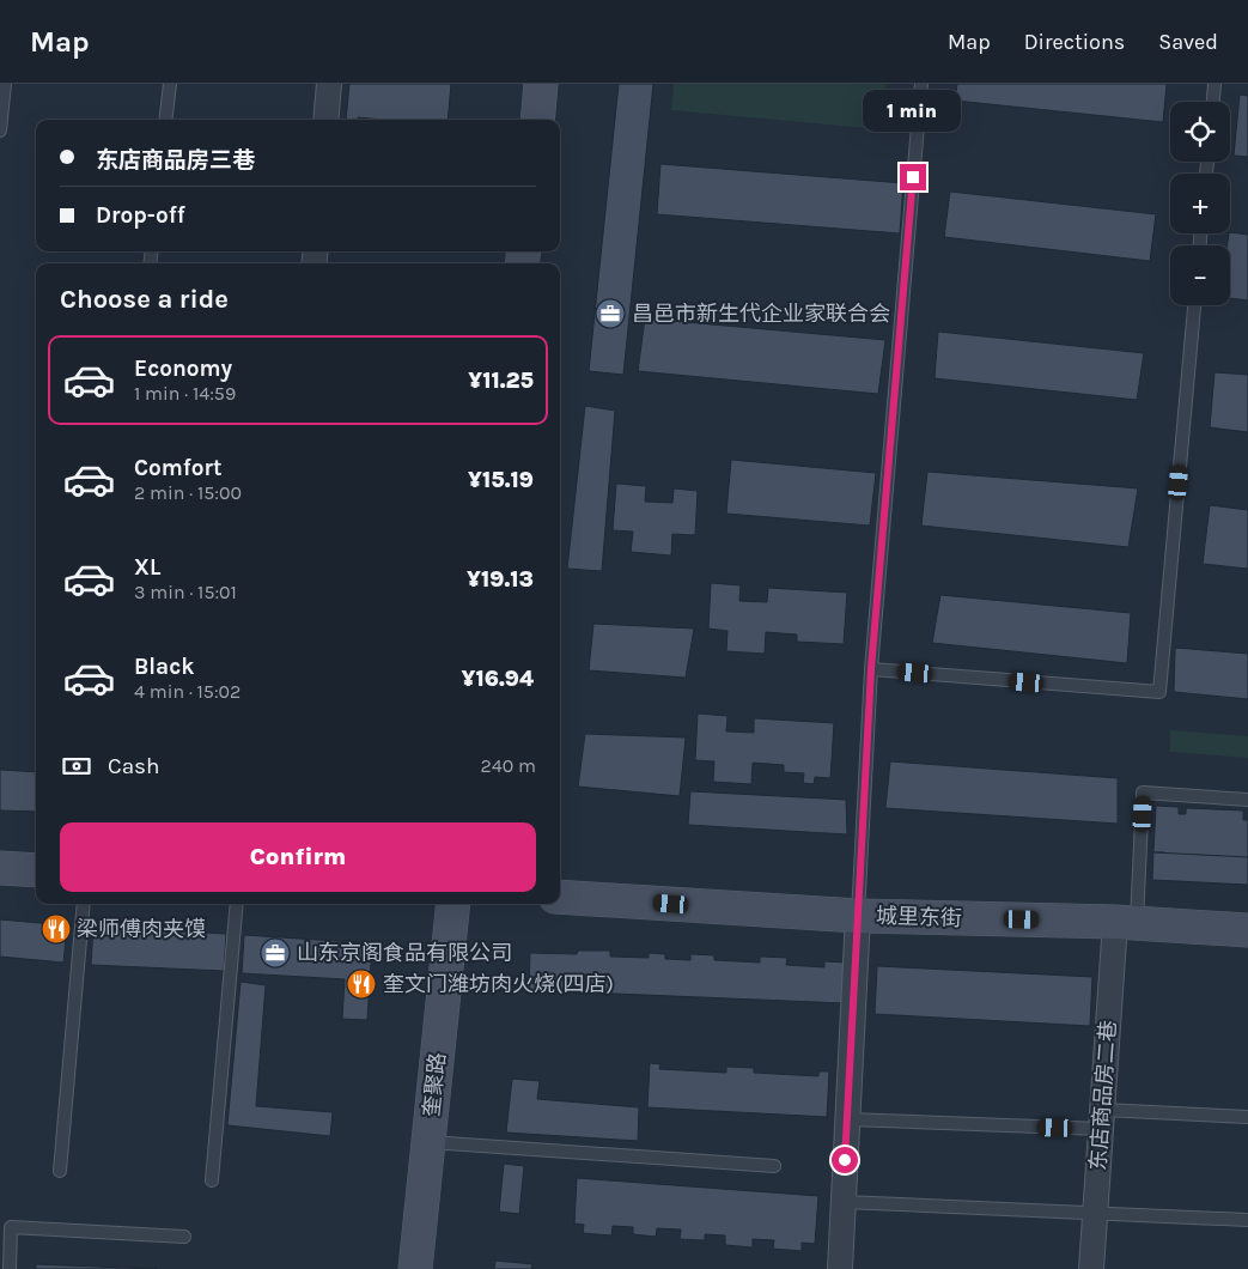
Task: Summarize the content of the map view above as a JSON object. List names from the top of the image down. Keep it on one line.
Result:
{"streets":{"street":["城里东街","奎聚路","东店商品房二巷"]},"crossings":[["城里东街","东店商品房二巷"]],"places":{"office":["昌邑市新生代企业家联合会","山东京阁食品有限公司"],"restaurant":["梁师傅肉夹馍","奎文门潍坊肉火烧(四店)"]},"page":{"header":"Map","nav":["Map","Directions","Saved"],"bubble":"1 min","map_buttons":["+","−"],"banner":["东店商品房三巷","Drop-off"],"heading":"Choose a ride","list":[{"name":"Economy","note":"1 min · 14:59","value":"¥11.25"},{"name":"Comfort","note":"2 min · 15:00","value":"¥15.19"},{"name":"XL","note":"3 min · 15:01","value":"¥19.13"},{"name":"Black","note":"4 min · 15:02","value":"¥16.94"}],"pay":["Cash","240 m"],"buttons":"Confirm"}}
